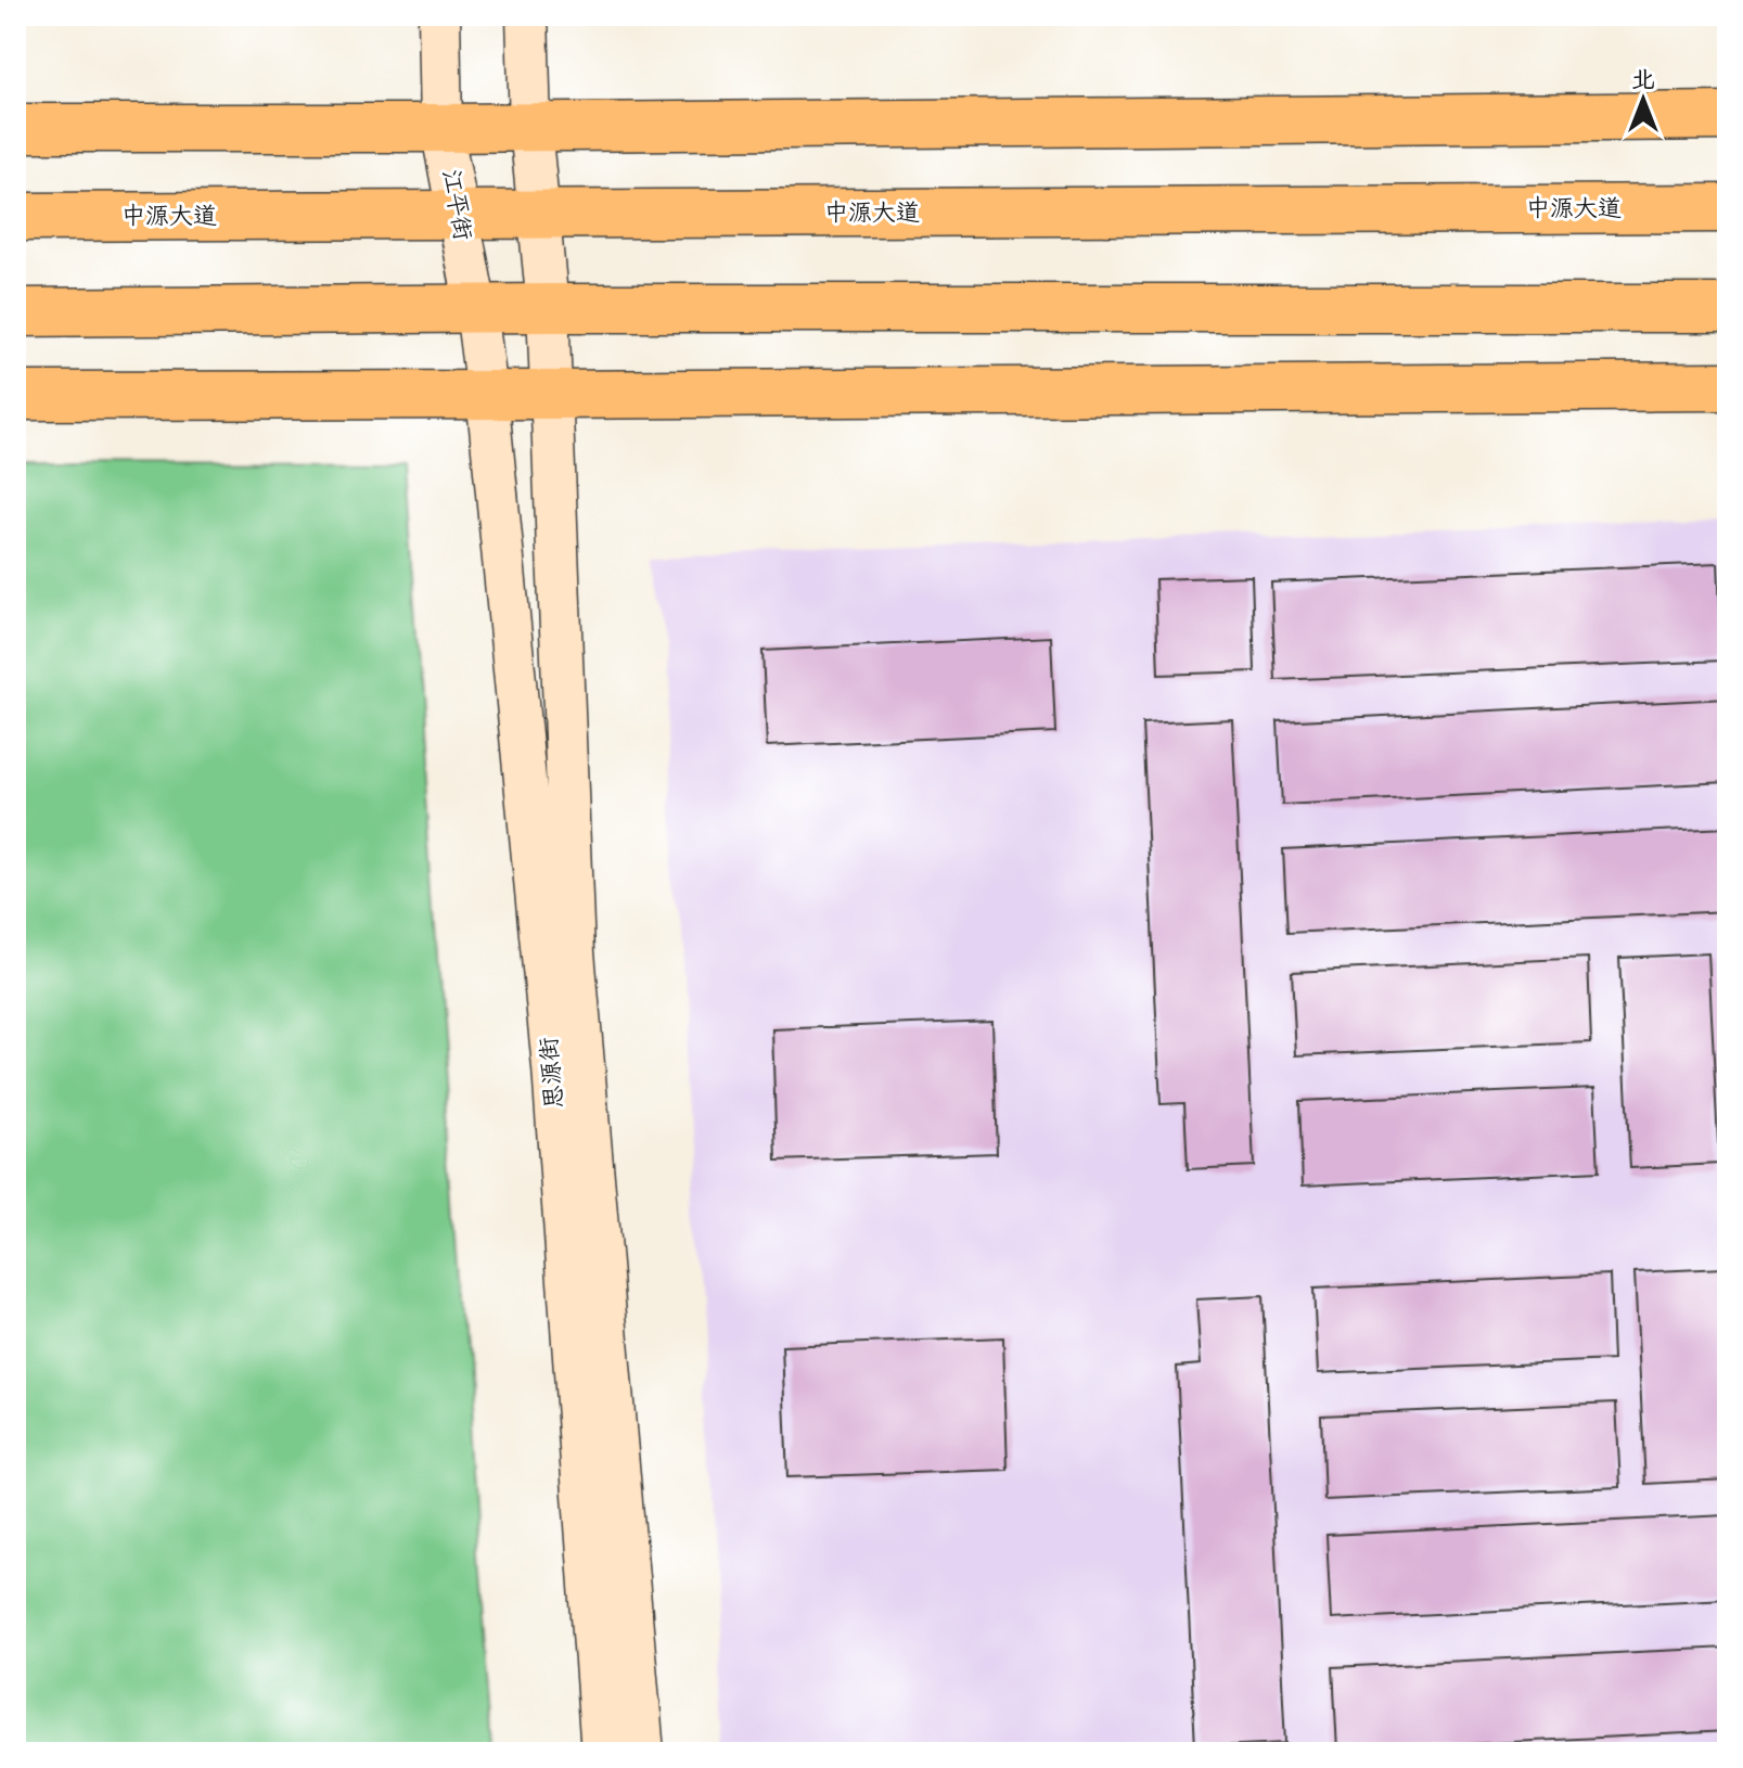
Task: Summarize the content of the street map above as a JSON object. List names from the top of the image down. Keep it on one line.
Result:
{"streets":{"highway":["中源大道"],"main road":["江平街","思源街"]},"crossings":[["江平街","中源大道"],["江平街","思源街"]],"north":"top"}
